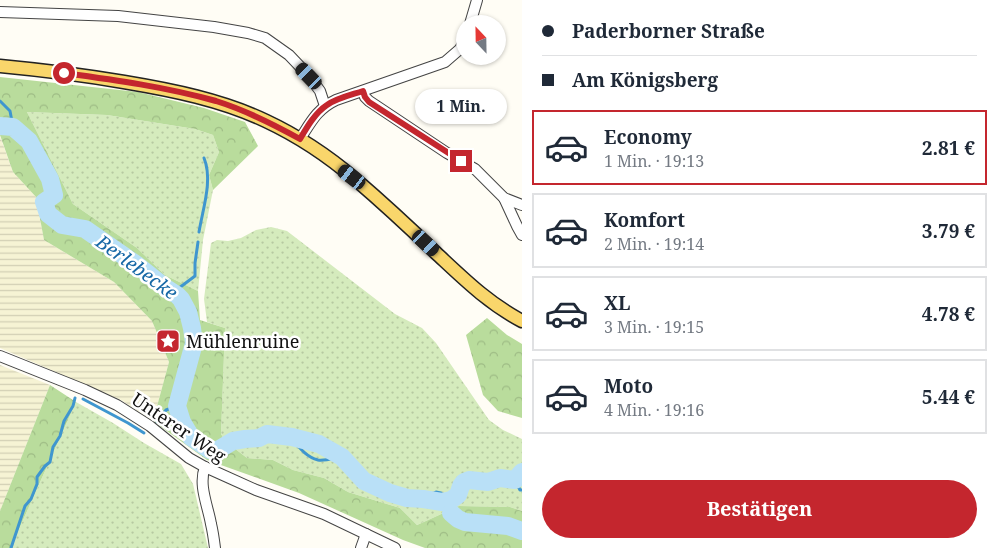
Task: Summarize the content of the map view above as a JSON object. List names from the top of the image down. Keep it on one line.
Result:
{"streets":{"street":["Unterer Weg"]},"water":["Berlebecke"],"places":{"place":["Mühlenruine"]},"north":"top","page":{"banner":["Paderborner Straße","Am Königsberg"],"bubble":"1 Min.","list":[{"name":"Economy","note":"1 Min. · 19:13","value":"2.81 €"},{"name":"Komfort","note":"2 Min. · 19:14","value":"3.79 €"},{"name":"XL","note":"3 Min. · 19:15","value":"4.78 €"},{"name":"Moto","note":"4 Min. · 19:16","value":"5.44 €"}],"buttons":"Bestätigen"}}
